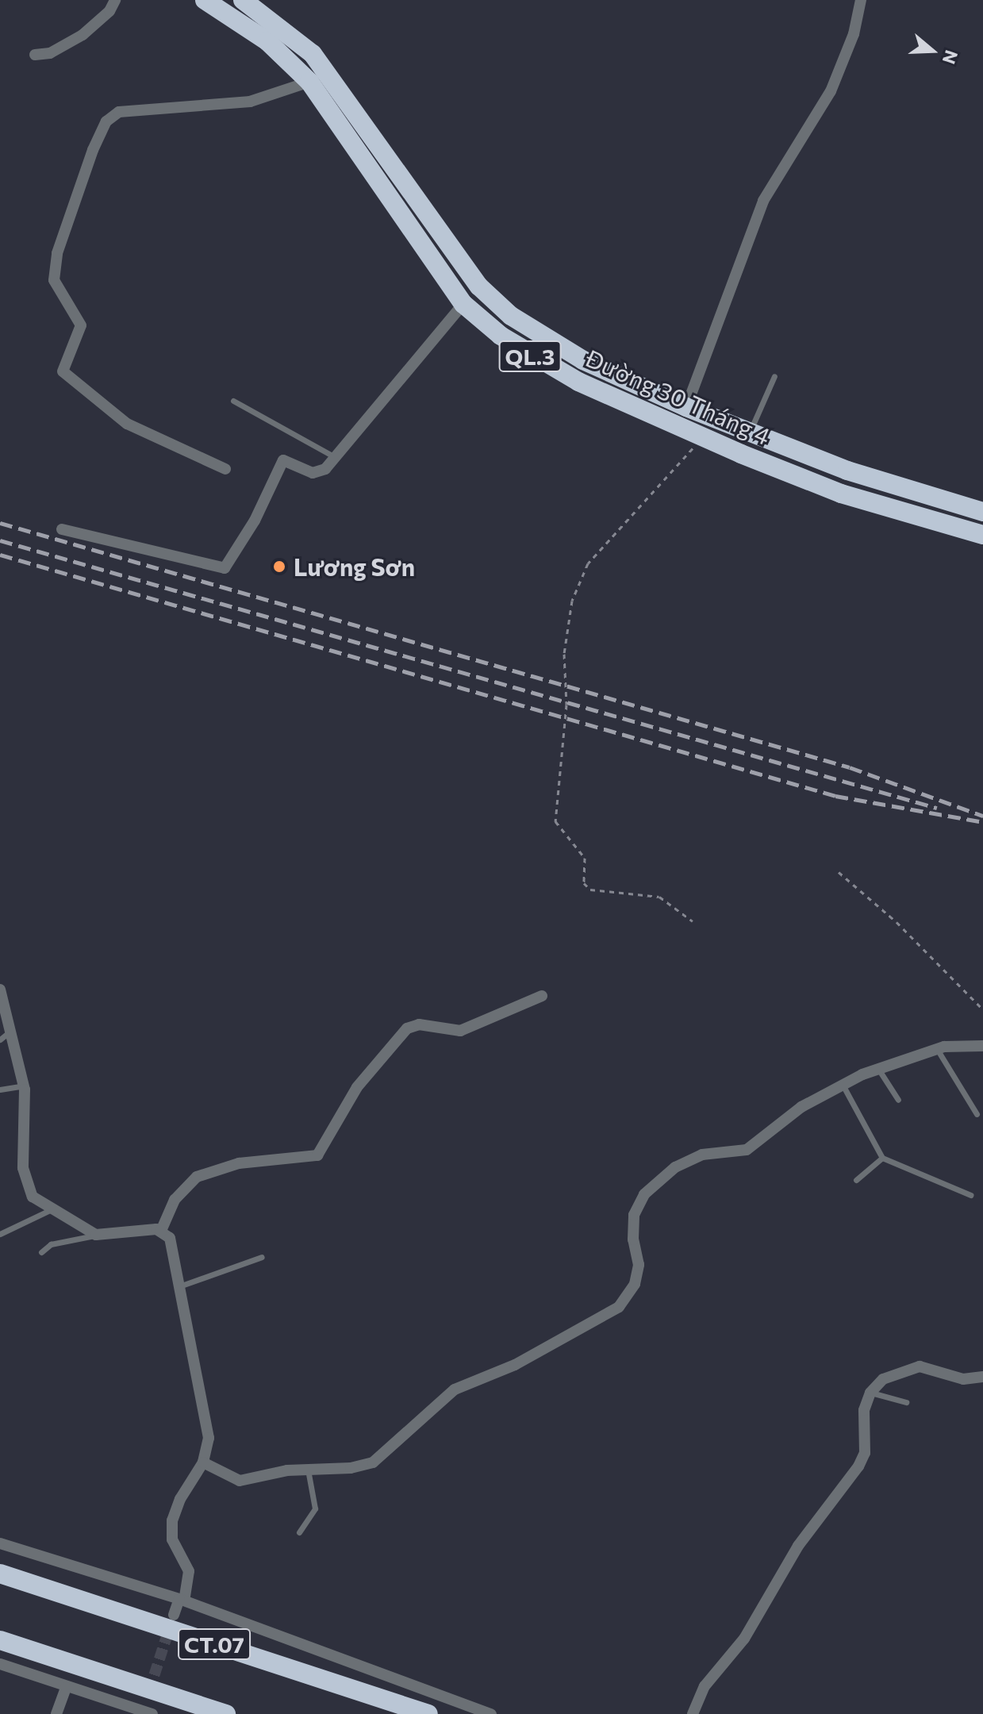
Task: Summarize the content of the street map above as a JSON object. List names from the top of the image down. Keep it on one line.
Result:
{"streets":{"highway":["QL.3","Đường 30 Tháng 4","CT.07"]},"places":["Lương Sơn"],"north":"right"}
